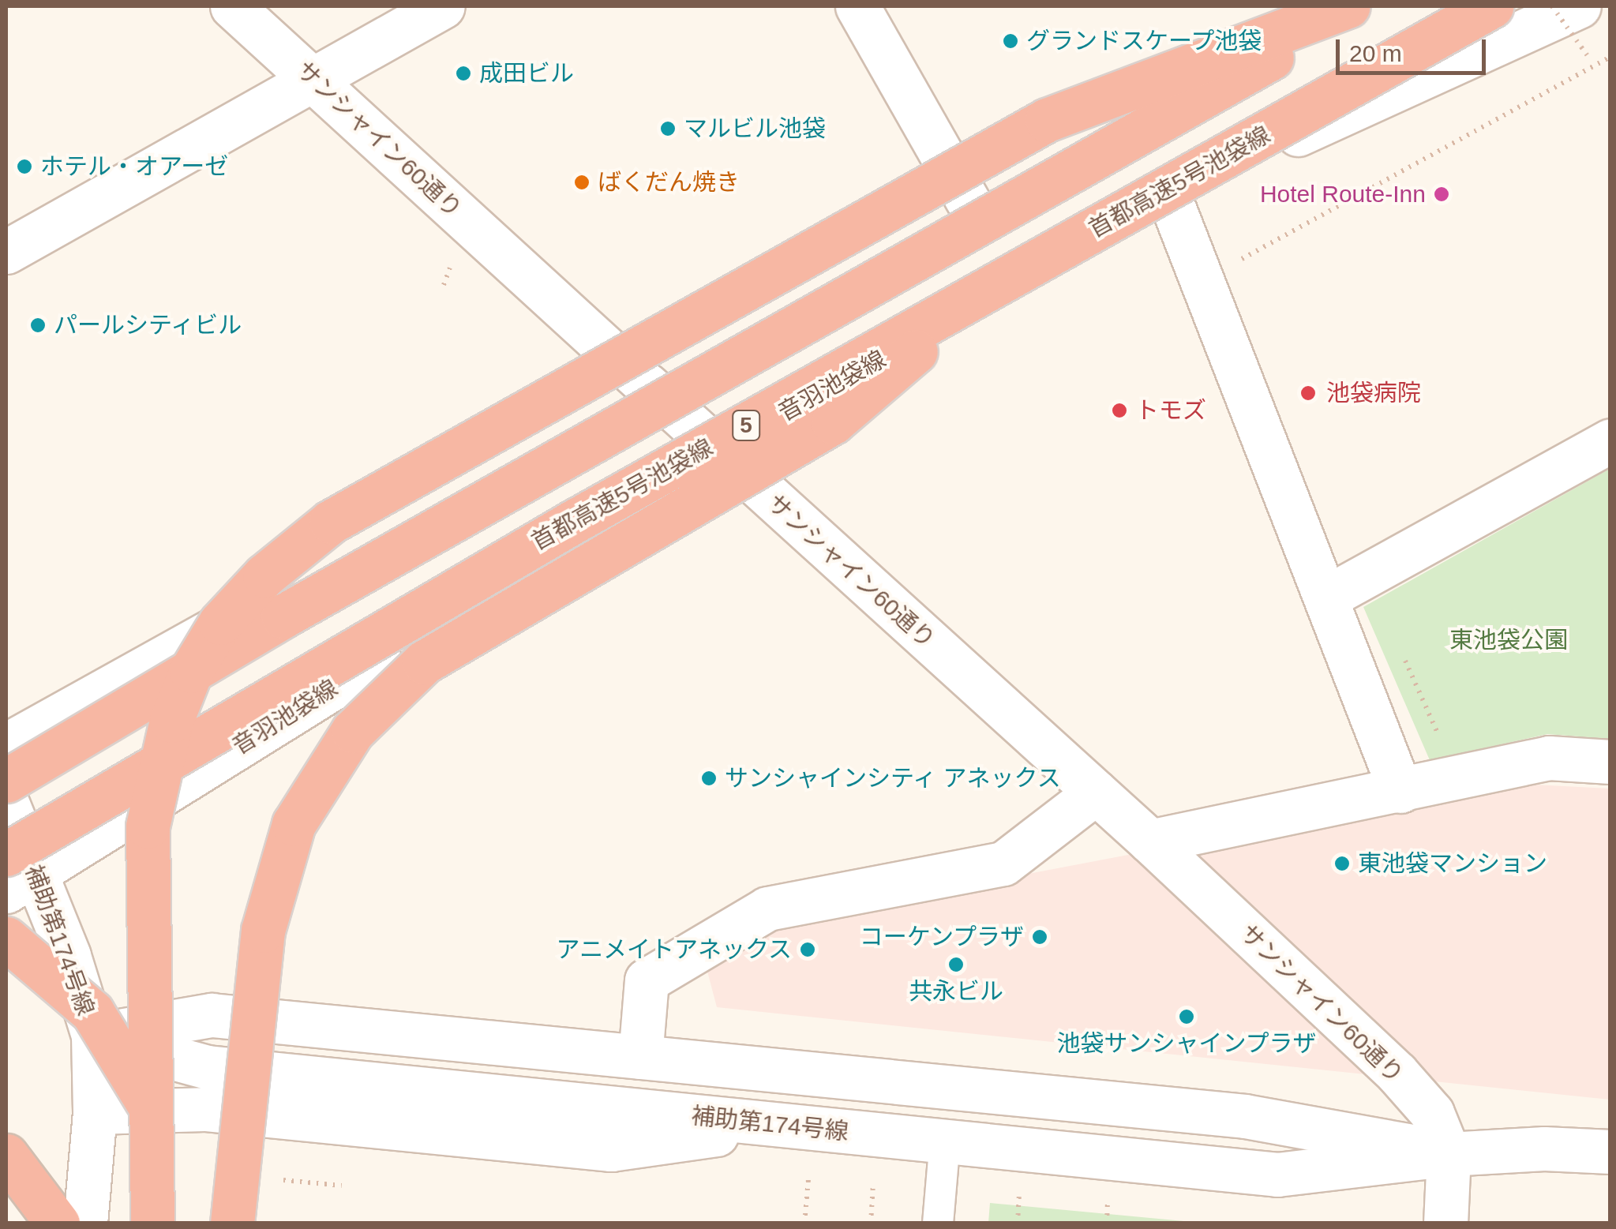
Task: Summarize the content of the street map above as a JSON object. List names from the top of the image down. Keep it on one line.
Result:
{"streets":{"highway":["首都高速5号池袋線","5"],"street":["サンシャイン60通り","音羽池袋線","補助第174号線"]},"crossings":[["サンシャイン60通り","音羽池袋線"],["サンシャイン60通り","補助第174号線"],["首都高速5号池袋線","音羽池袋線"],["首都高速5号池袋線","補助第174号線"],["音羽池袋線","補助第174号線"]],"parks":["東池袋公園"],"places":["グランドスケープ池袋","成田ビル","マルビル池袋","ホテル・オアーゼ","ばくだん焼き","Hotel Route-Inn","パールシティビル","池袋病院","トモズ","サンシャインシティ アネックス","東池袋マンション","コーケンプラザ","アニメイトアネックス","共永ビル","池袋サンシャインプラザ"],"scale_bar":"20 m"}
